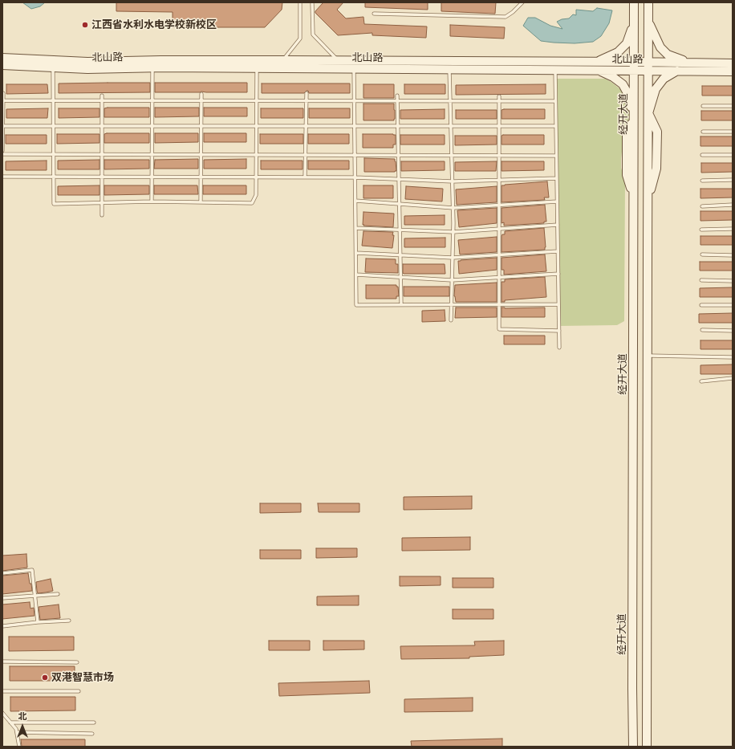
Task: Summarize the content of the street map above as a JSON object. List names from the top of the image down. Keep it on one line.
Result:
{"streets":{"main road":["北山路","经开大道"]},"crossings":[["北山路","经开大道"]],"places":["江西省水利水电学校新校区","双港智慧市场"],"north":"top"}
